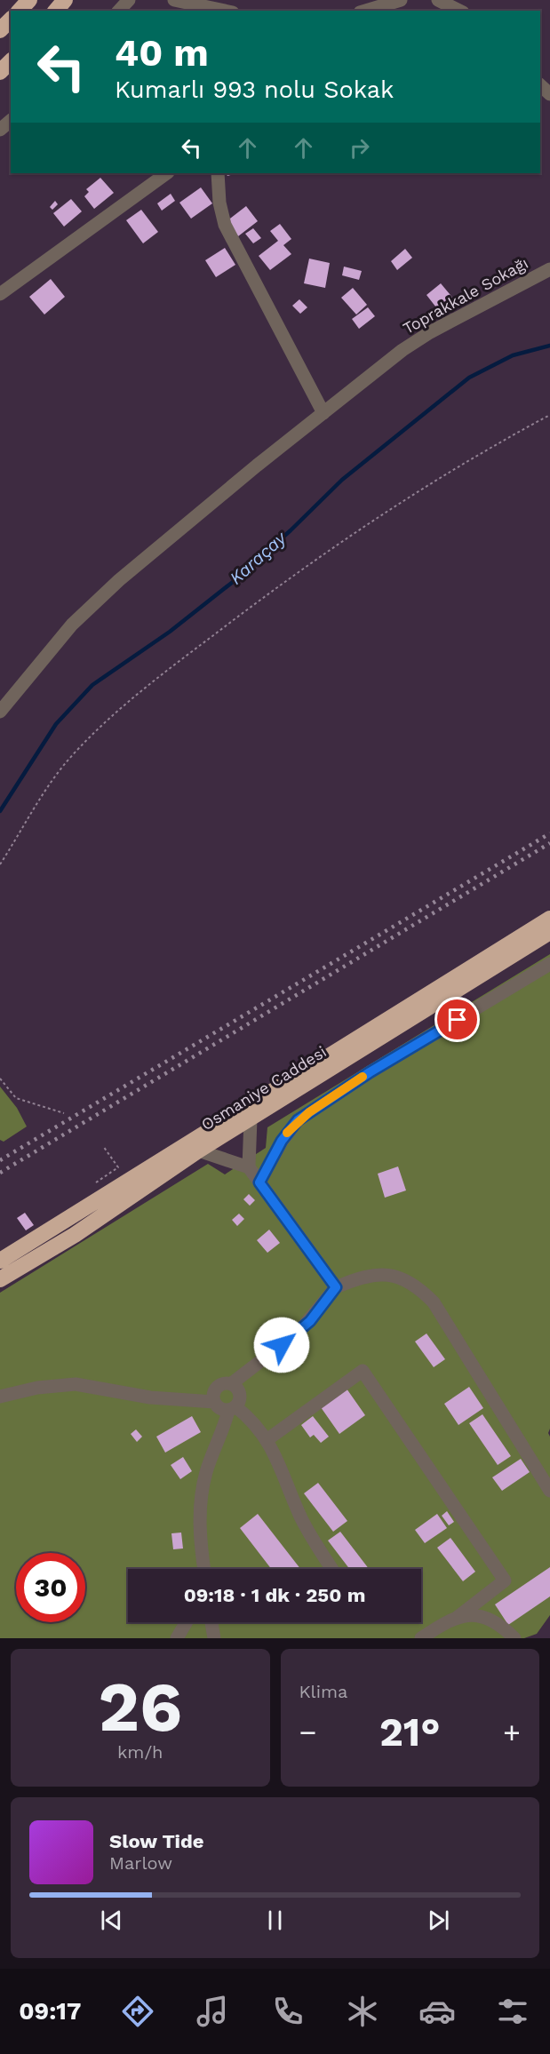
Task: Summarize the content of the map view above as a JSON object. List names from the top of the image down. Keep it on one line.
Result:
{"streets":{"highway":["Osmaniye Caddesi"],"street":["Toprakkale Sokağı"]},"water":["Karaçay"],"page":{"turn":["40 m","Kumarlı 993 nolu Sokak"],"limit":"30","trip":"09:18 · 1 dk · 250 m","tile":[["26","km/h"],"Klima"],"heat":["−","21°","+"],"song":["Slow Tide","Marlow"],"tabs":"09:17"}}
